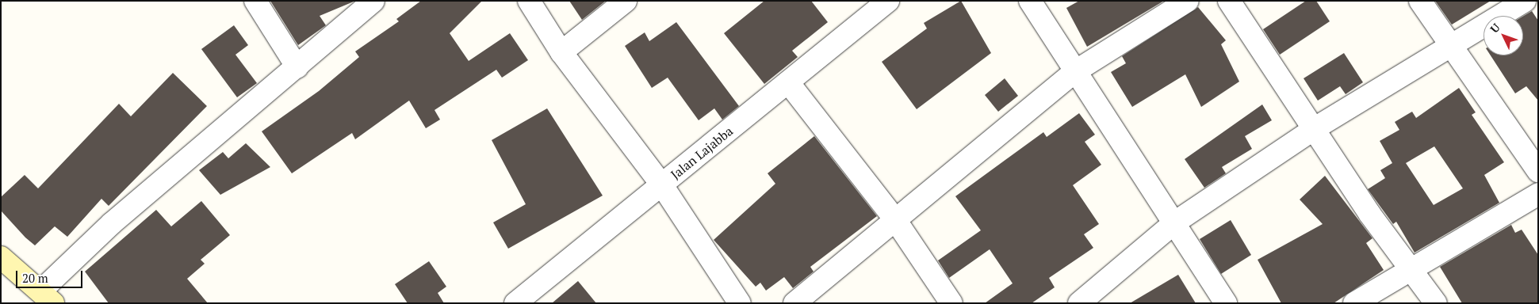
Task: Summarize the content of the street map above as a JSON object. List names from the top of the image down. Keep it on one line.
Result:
{"streets":{"street":["Jalan Lajabba"]},"scale_bar":"20 m","north":"top left"}
